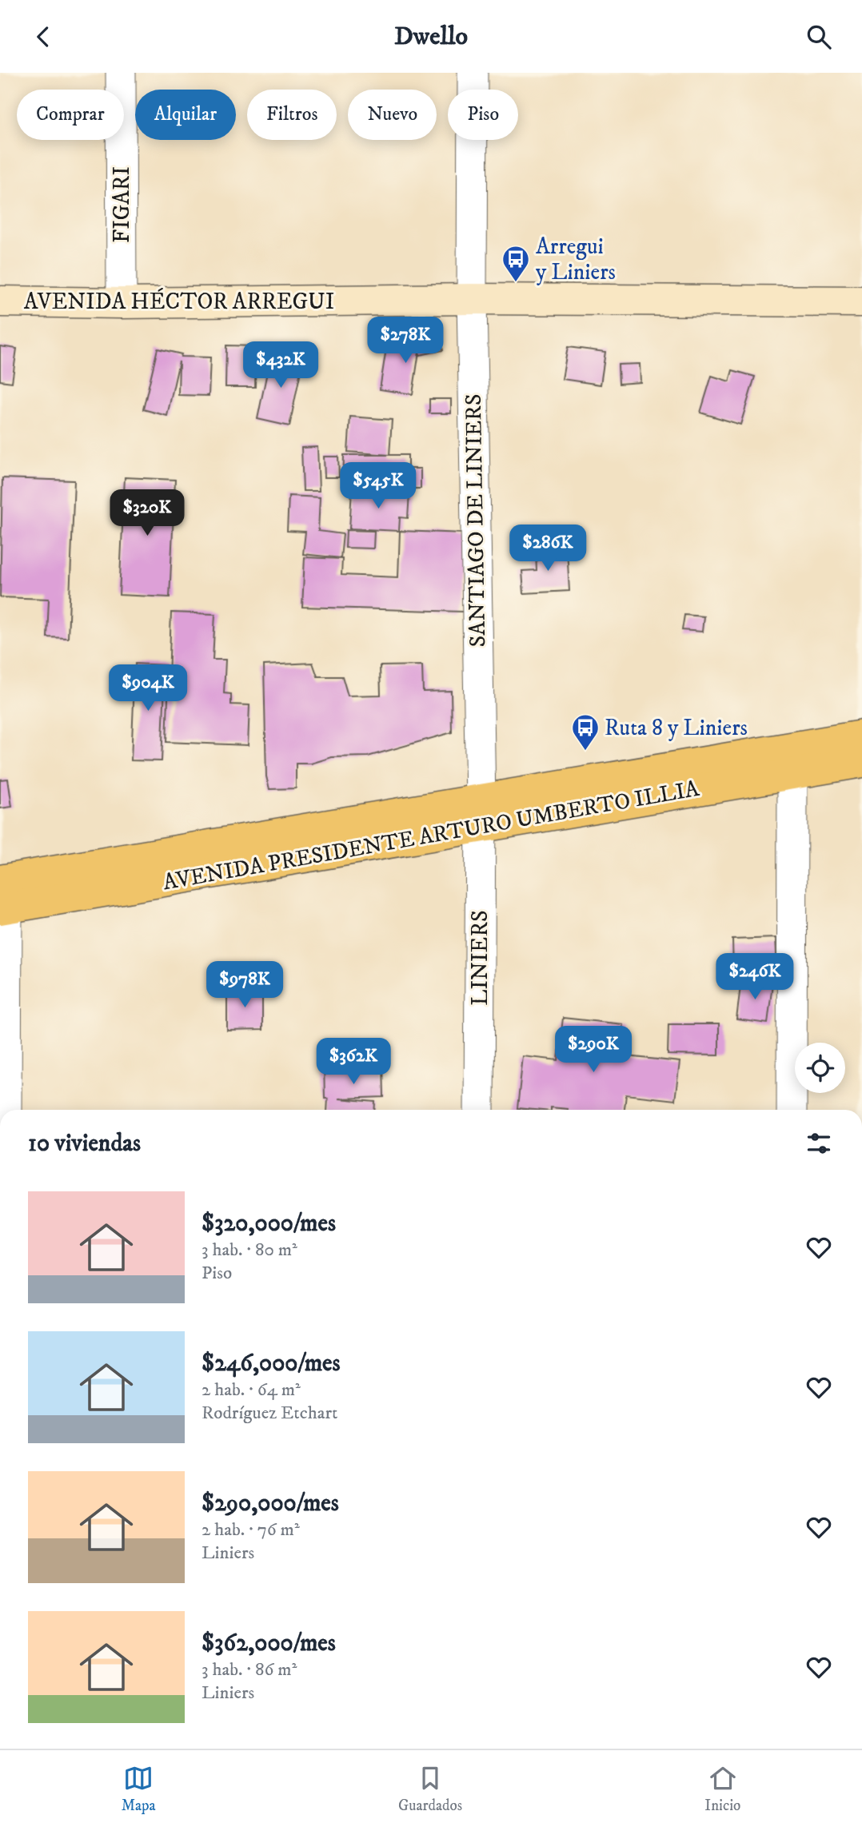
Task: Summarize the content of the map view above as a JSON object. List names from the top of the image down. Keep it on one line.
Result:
{"streets":{"main road":["AVENIDA PRESIDENTE ARTURO UMBERTO ILLIA"],"street":["FIGARI","AVENIDA HÉCTOR ARREGUI","SANTIAGO DE LINIERS","LINIERS"]},"crossings":[["FIGARI","AVENIDA HÉCTOR ARREGUI"],["AVENIDA HÉCTOR ARREGUI","SANTIAGO DE LINIERS"],["SANTIAGO DE LINIERS","AVENIDA PRESIDENTE ARTURO UMBERTO ILLIA"],["SANTIAGO DE LINIERS","LINIERS"],["AVENIDA PRESIDENTE ARTURO UMBERTO ILLIA","LINIERS"]],"places":{"bus stop":["Arregui y Liniers","Ruta 8 y Liniers"]},"page":{"header":"Dwello","chip":["Comprar","Alquilar","Filtros","Nuevo","Piso"],"price":["$278K","$432K","$545K","$320K","$286K","$904K","$246K","$978K","$290K","$362K"],"heading":"10 viviendas","list":[{"name":"$320,000/mes","note":"3 hab. · 80 m² · Piso"},{"name":"$246,000/mes","note":"2 hab. · 64 m² · Rodríguez Etchart"},{"name":"$290,000/mes","note":"2 hab. · 76 m² · Liniers"},{"name":"$362,000/mes","note":"3 hab. · 86 m² · Liniers"}],"tabs":["Mapa","Guardados","Inicio"]}}
